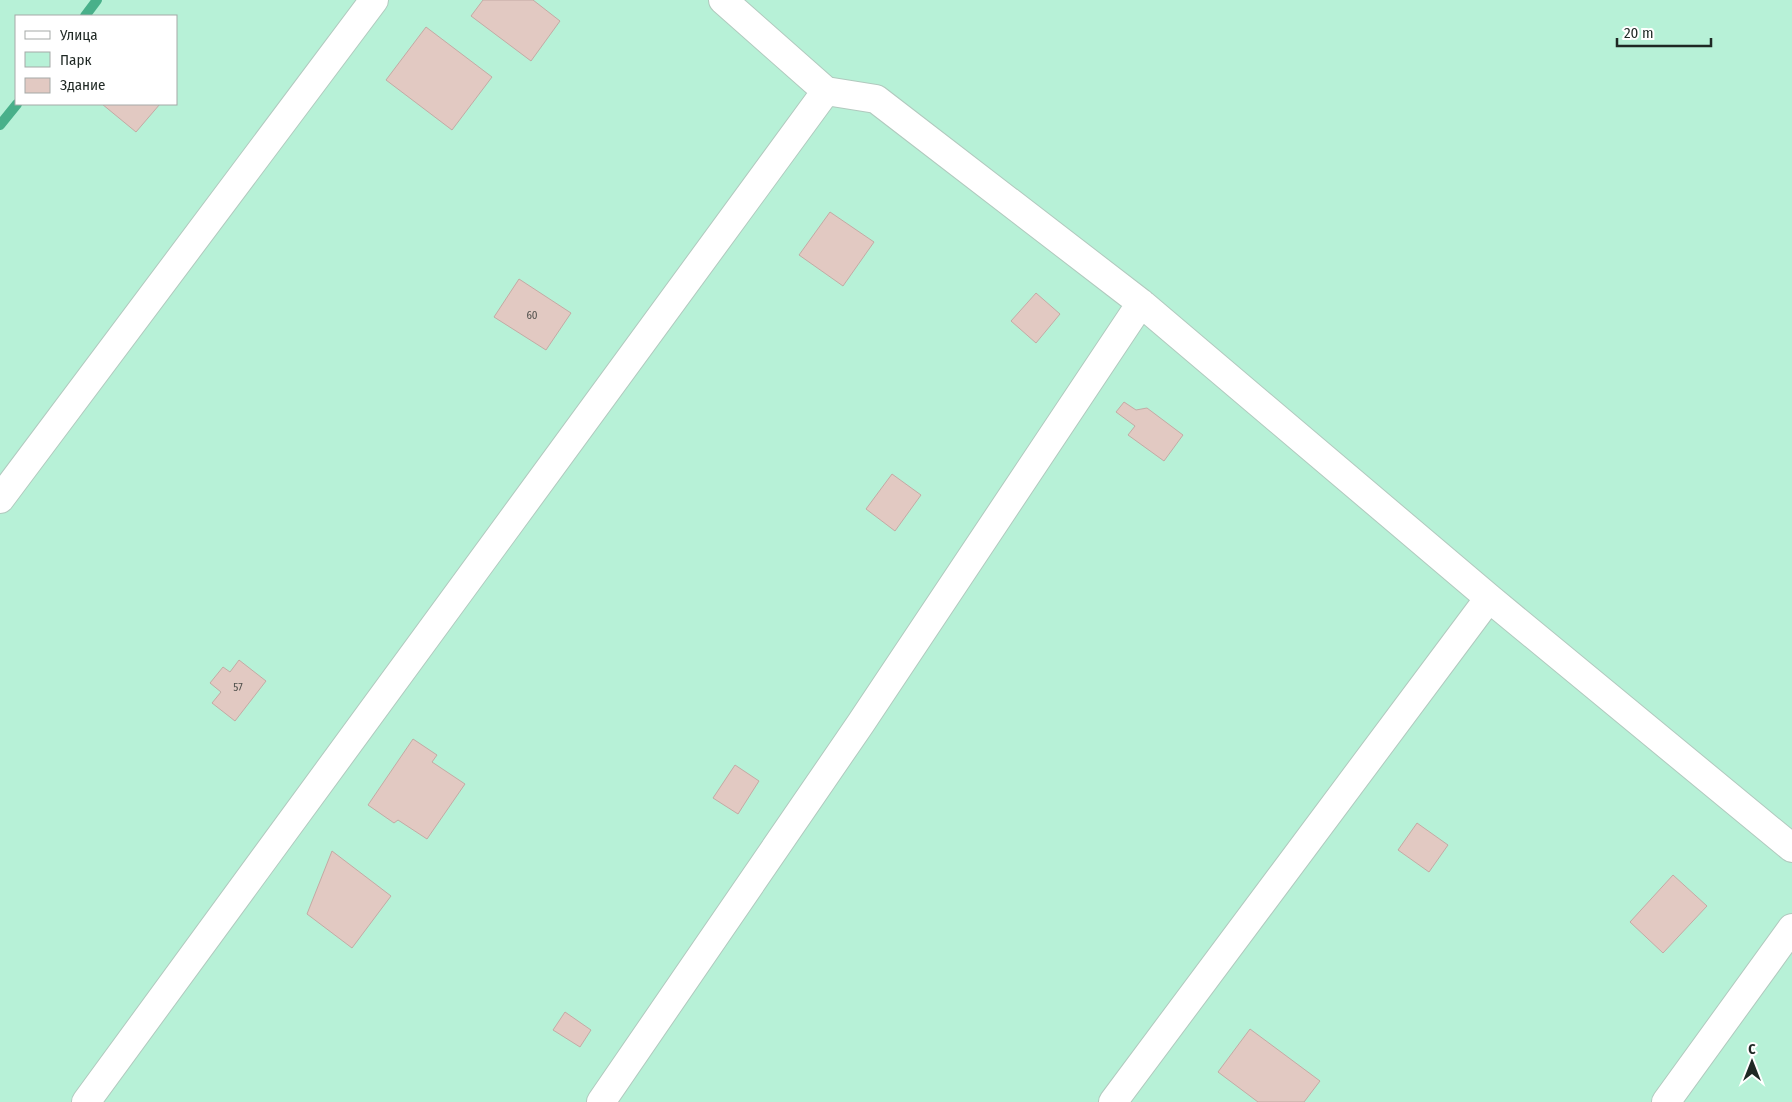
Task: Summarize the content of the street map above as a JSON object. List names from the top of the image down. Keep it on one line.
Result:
{"house_numbers":["60","57"],"legend":["Улица","Парк","Здание"],"scale_bar":"20 m","north":"top"}
